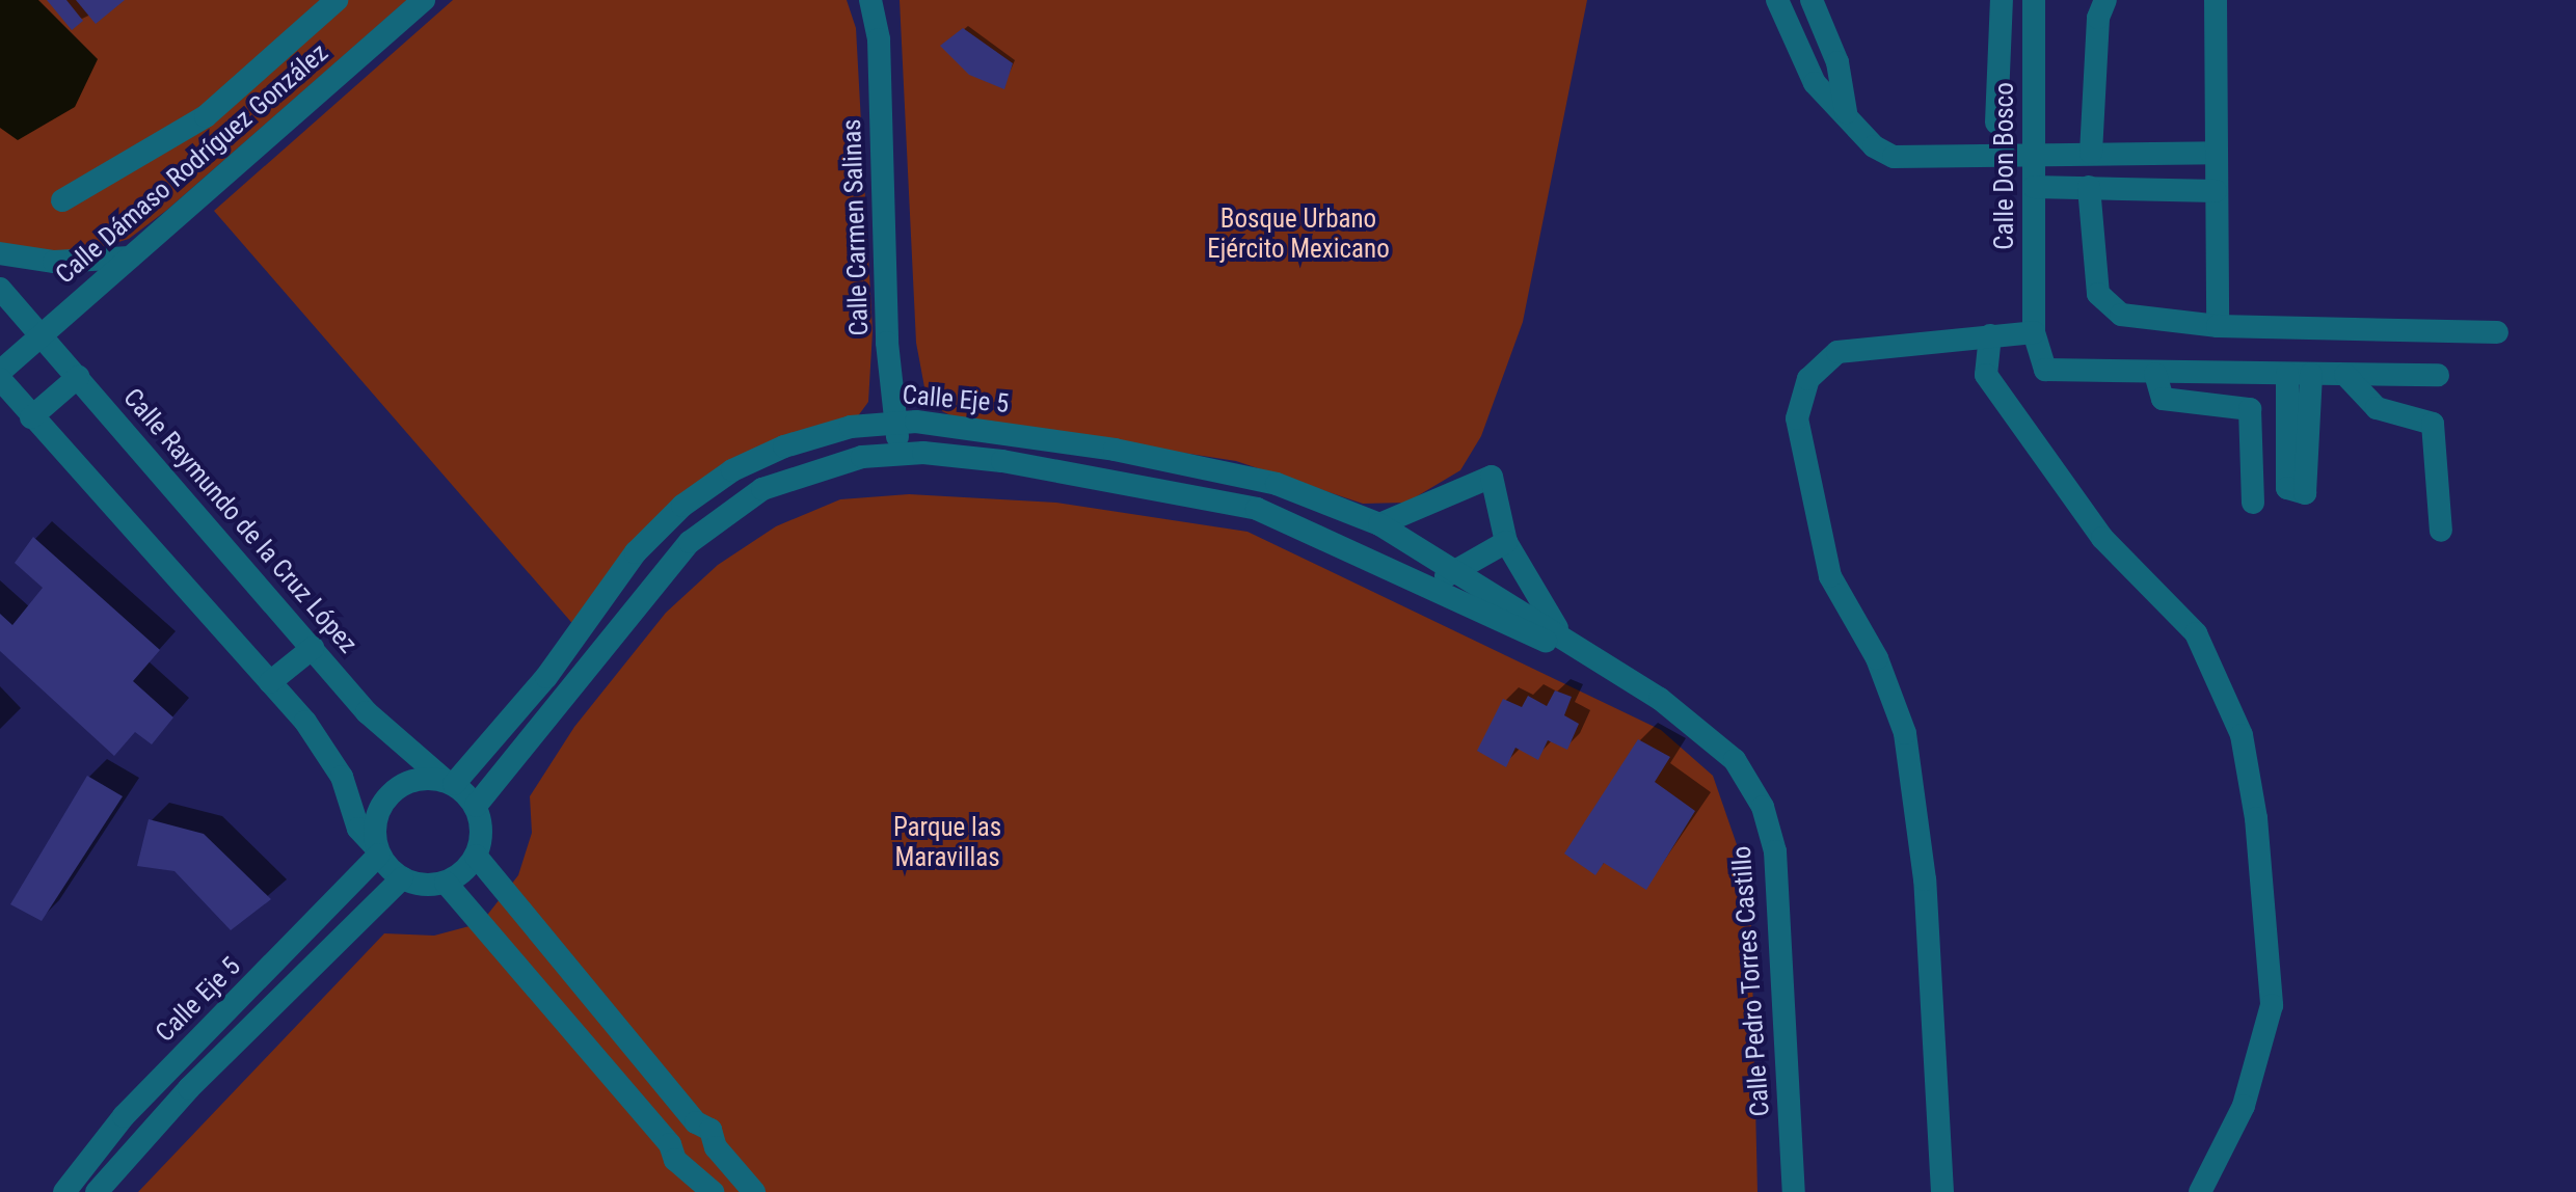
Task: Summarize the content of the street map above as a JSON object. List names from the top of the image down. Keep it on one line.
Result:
{"streets":{"street":["Calle Dámaso Rodríguez González","Calle Don Bosco","Calle Carmen Salinas","Calle Eje 5","Calle Raymundo de la Cruz López","Calle Pedro Torres Castillo"]},"crossings":[["Calle Dámaso Rodríguez González","Calle Raymundo de la Cruz López"],["Calle Carmen Salinas","Calle Eje 5"],["Calle Eje 5","Calle Raymundo de la Cruz López"],["Calle Eje 5","Calle Pedro Torres Castillo"]],"parks":["Bosque Urbano Ejército Mexicano","Parque las Maravillas"]}
